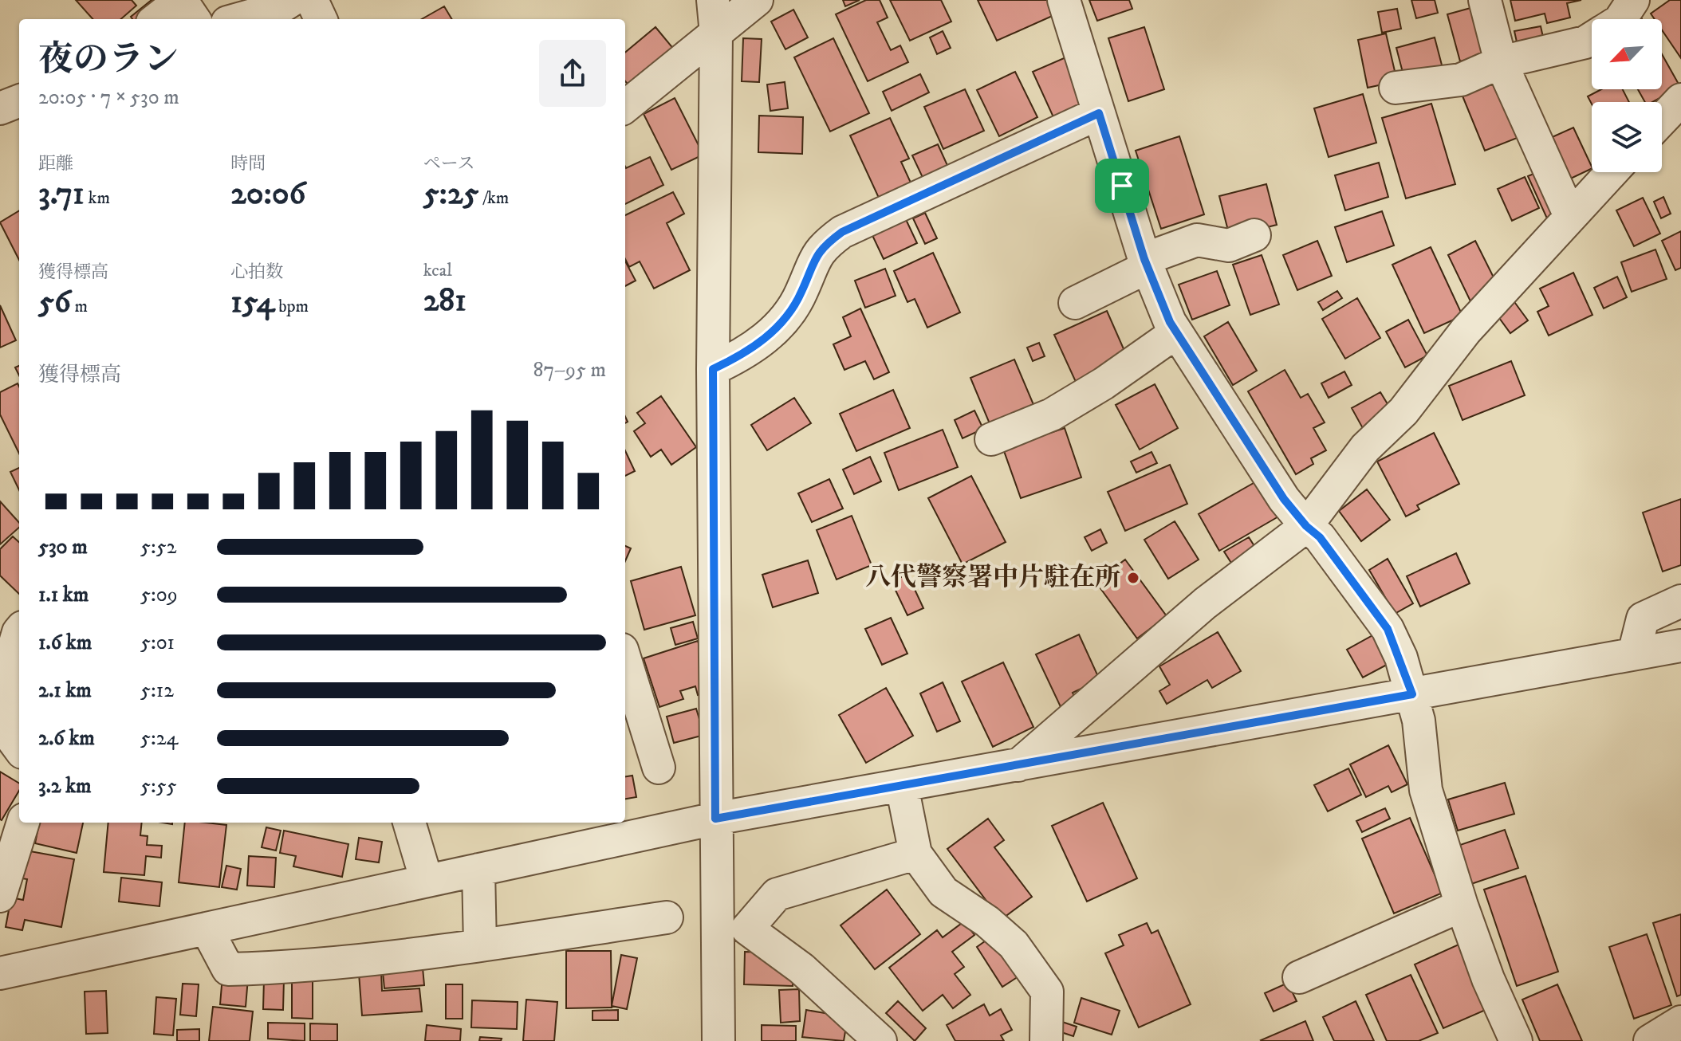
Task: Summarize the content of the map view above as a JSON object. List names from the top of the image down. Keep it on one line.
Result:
{"places":["八代警察署中片駐在所"],"north":"bottom left","page":{"heading":["夜のラン","20:05 · 7 × 530 m"],"stats":[["距離","3.71 km"],["時間","20:06"],["ペース","5:25 /km"],["獲得標高","56 m"],["心拍数","154 bpm"],["kcal","281"]],"chart":["獲得標高","87–95 m"],"list":[{"name":"530 m","note":"5:52"},{"name":"1.1 km","note":"5:09"},{"name":"1.6 km","note":"5:01"},{"name":"2.1 km","note":"5:12"},{"name":"2.6 km","note":"5:24"},{"name":"3.2 km","note":"5:55"}]}}
